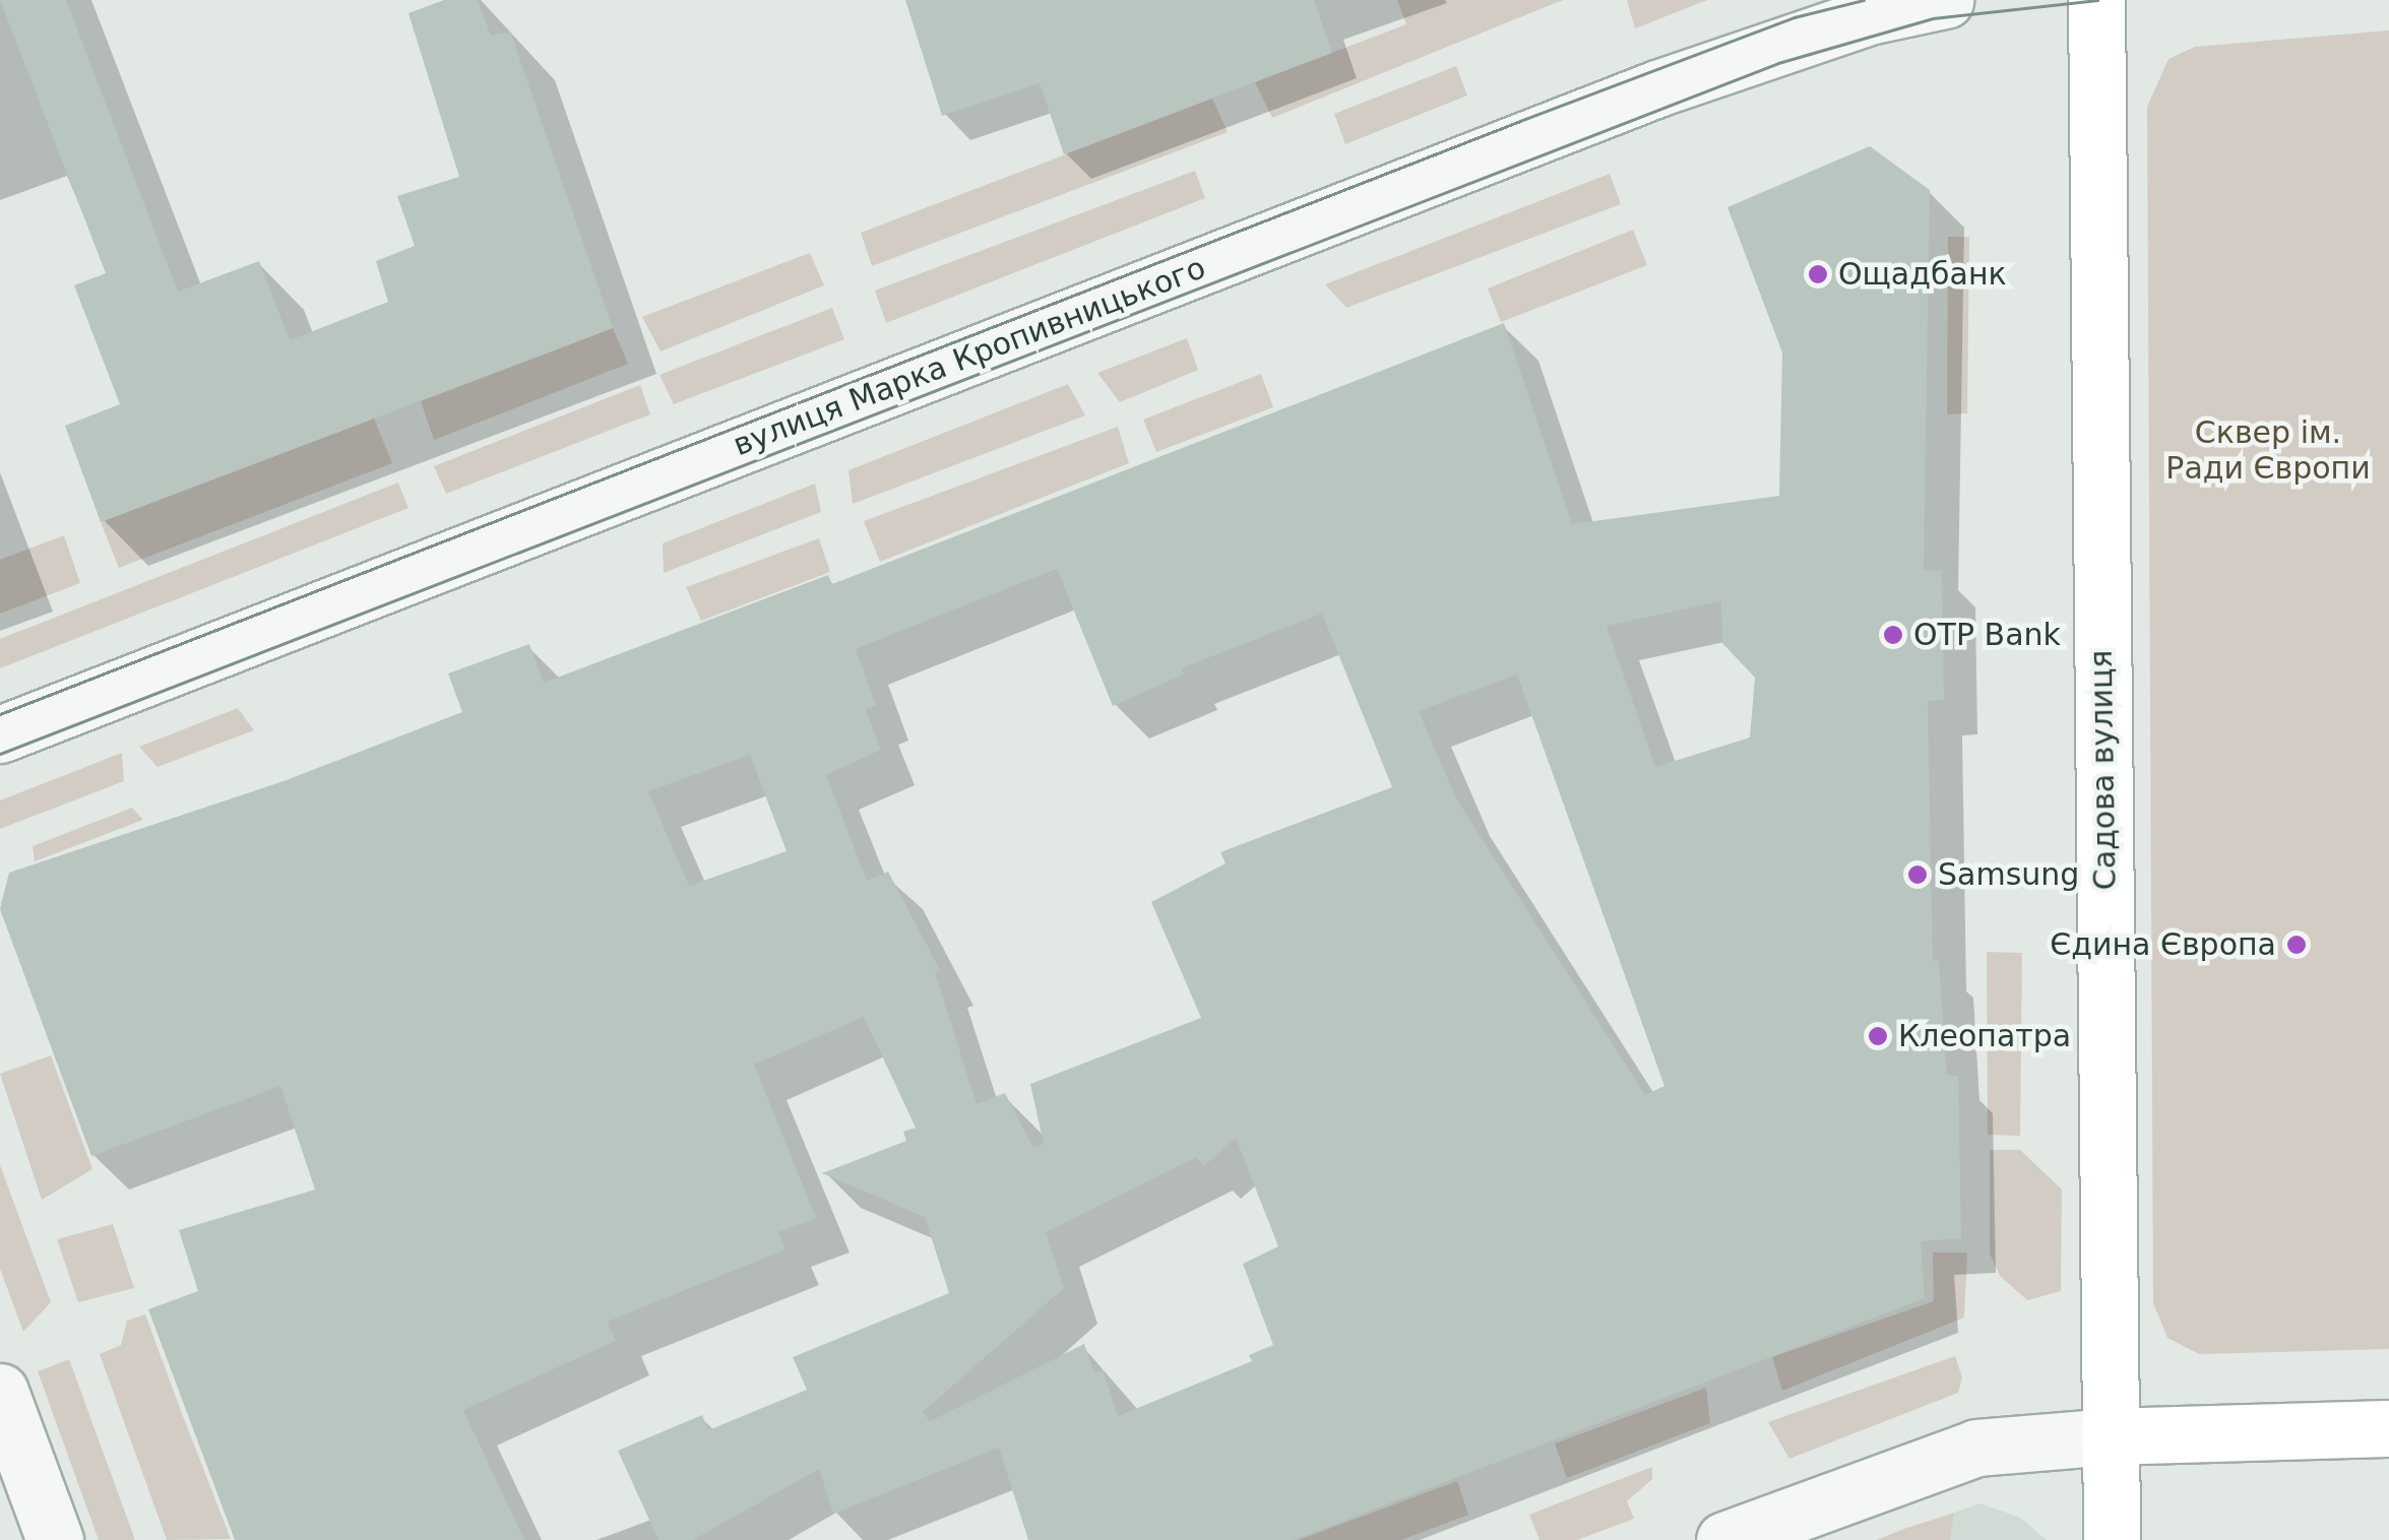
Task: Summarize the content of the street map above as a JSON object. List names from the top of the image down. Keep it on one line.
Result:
{"streets":{"main road":["Садова вулиця"],"street":["вулиця Марка Кропивницького"]},"parks":["Сквер ім. Ради Європи"],"places":["Ощадбанк","OTP Bank","Samsung","Єдина Європа","Клеопатра"]}
